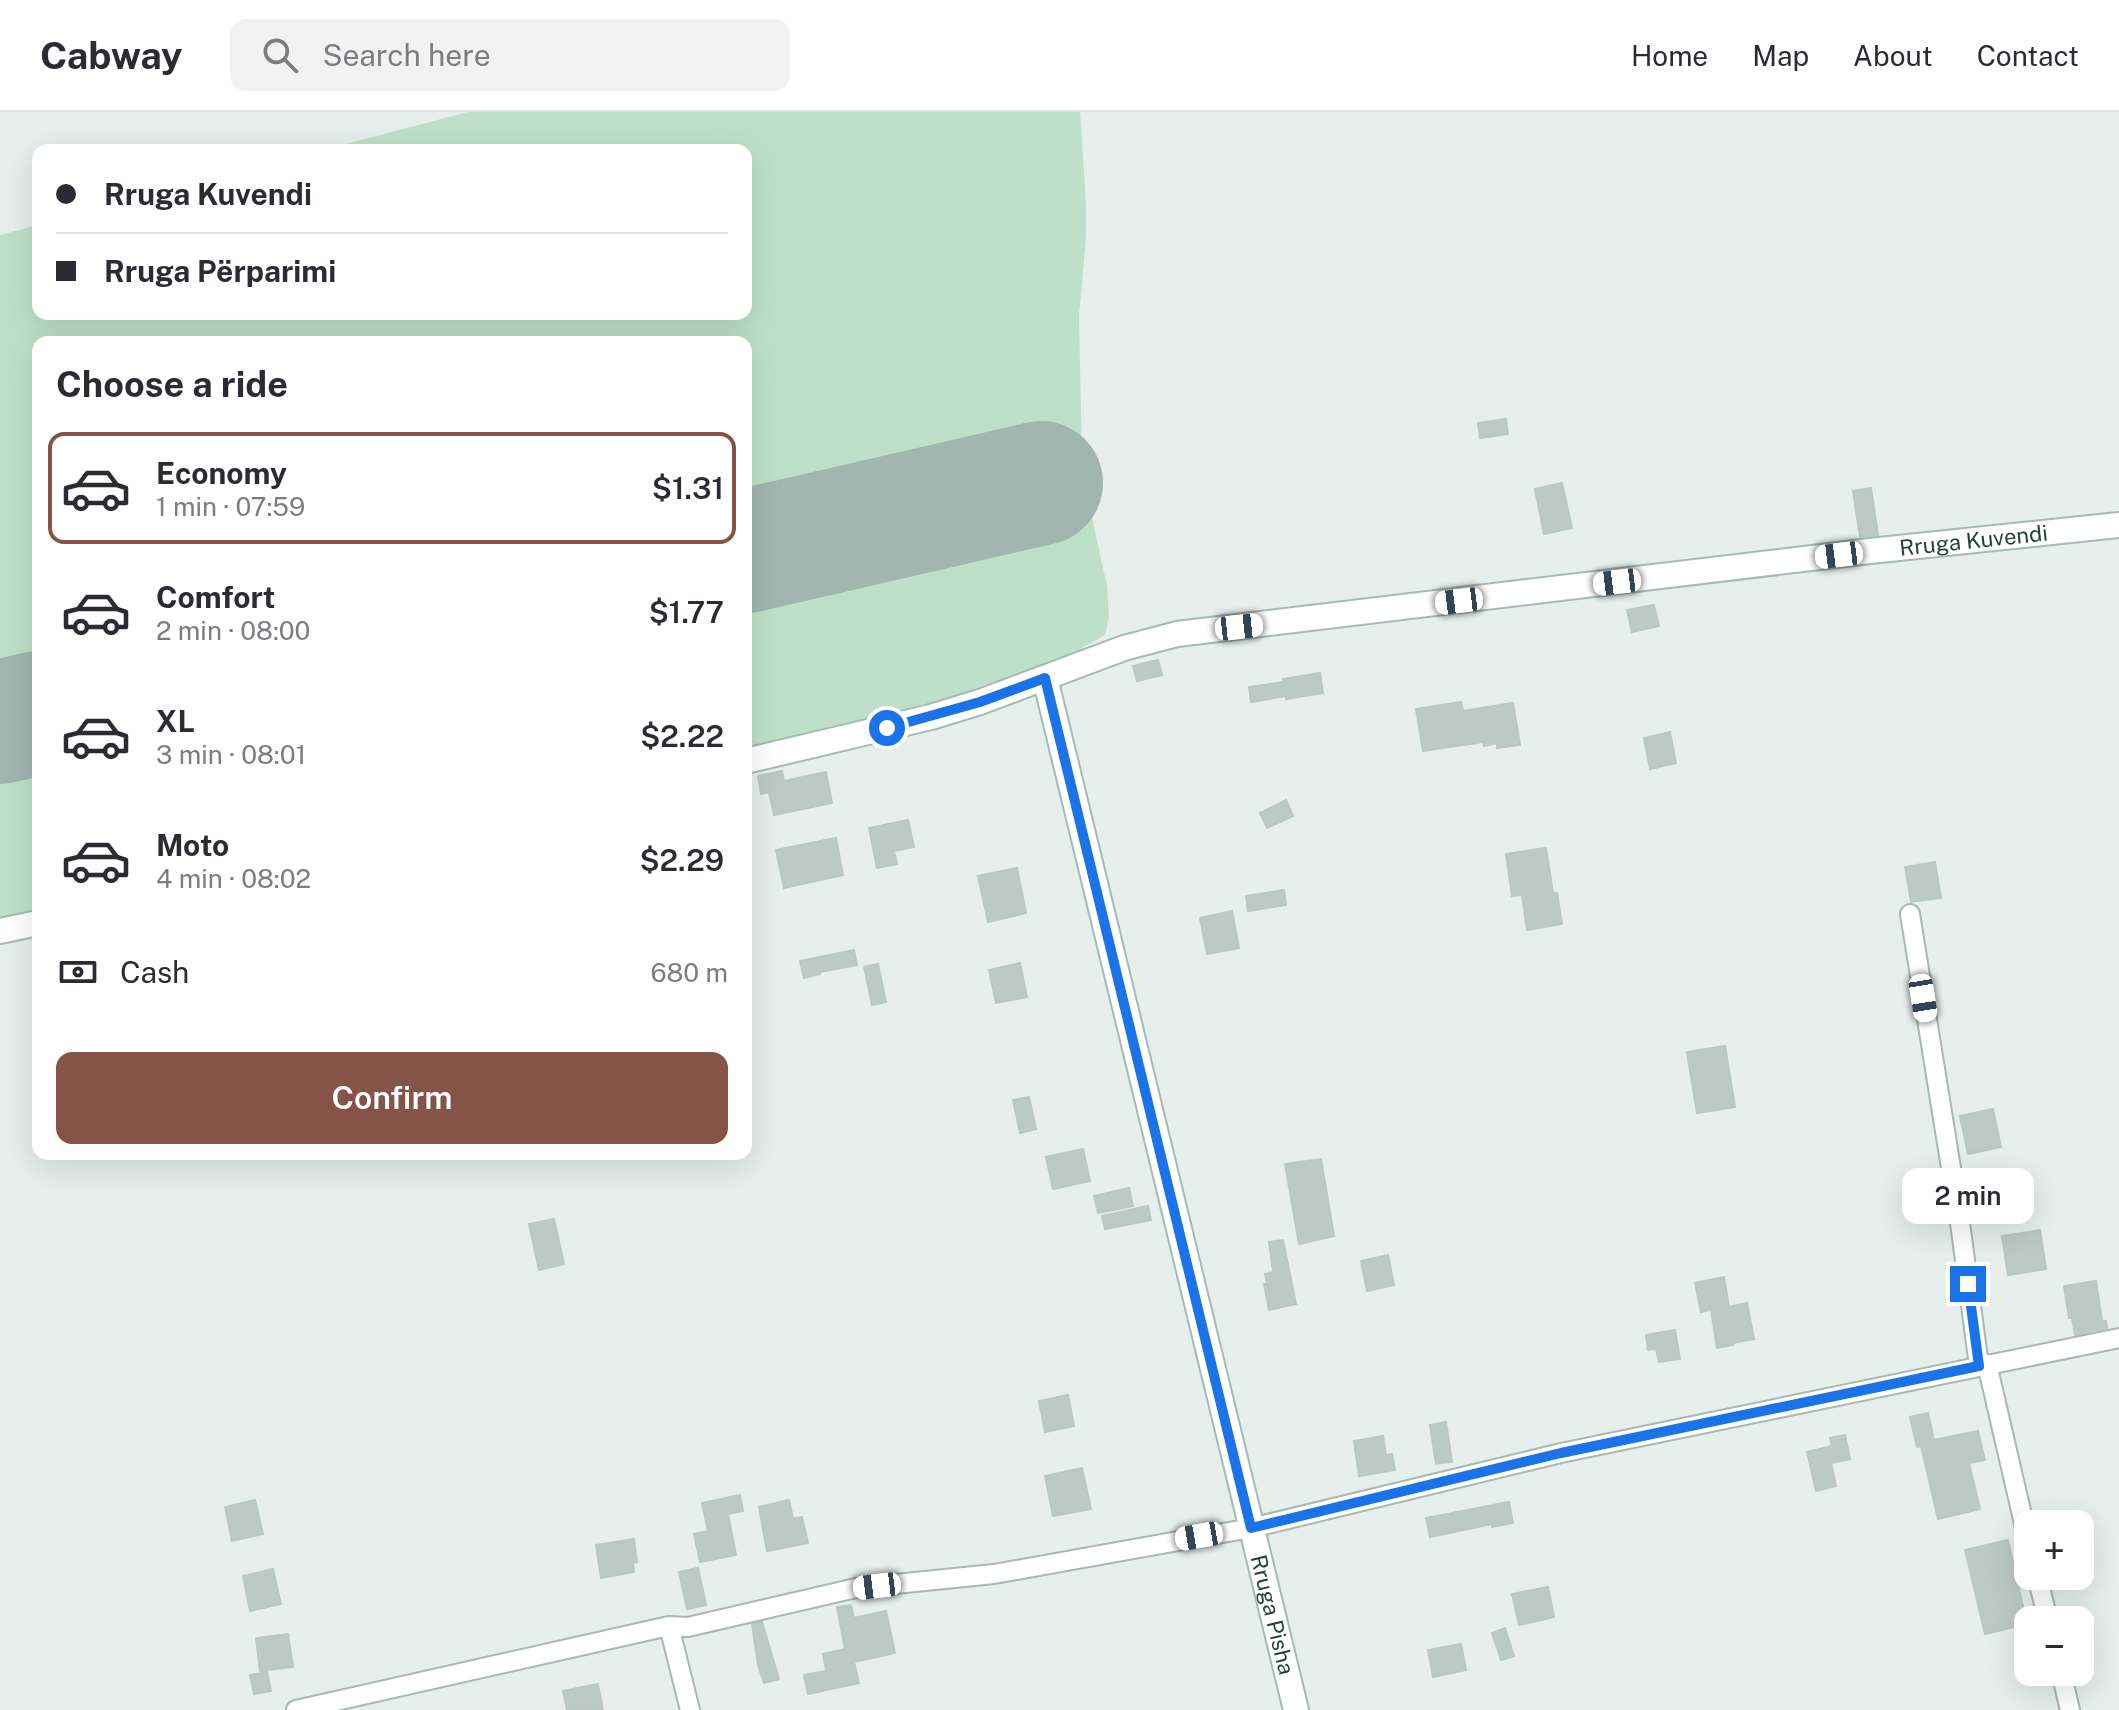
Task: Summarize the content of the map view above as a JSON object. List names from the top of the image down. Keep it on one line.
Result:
{"streets":{"street":["Rruga Kuvendi","Rruga Pisha"]},"crossings":[["Rruga Kuvendi","Rruga Pisha"]],"page":{"header":"Cabway","search":"Search here","nav":["Home","Map","About","Contact"],"banner":["Rruga Kuvendi","Rruga Përparimi"],"heading":"Choose a ride","list":[{"name":"Economy","note":"1 min · 07:59","value":"$1.31"},{"name":"Comfort","note":"2 min · 08:00","value":"$1.77"},{"name":"XL","note":"3 min · 08:01","value":"$2.22"},{"name":"Moto","note":"4 min · 08:02","value":"$2.29"}],"pay":["Cash","680 m"],"buttons":"Confirm","bubble":"2 min","map_buttons":["+","−"]}}
